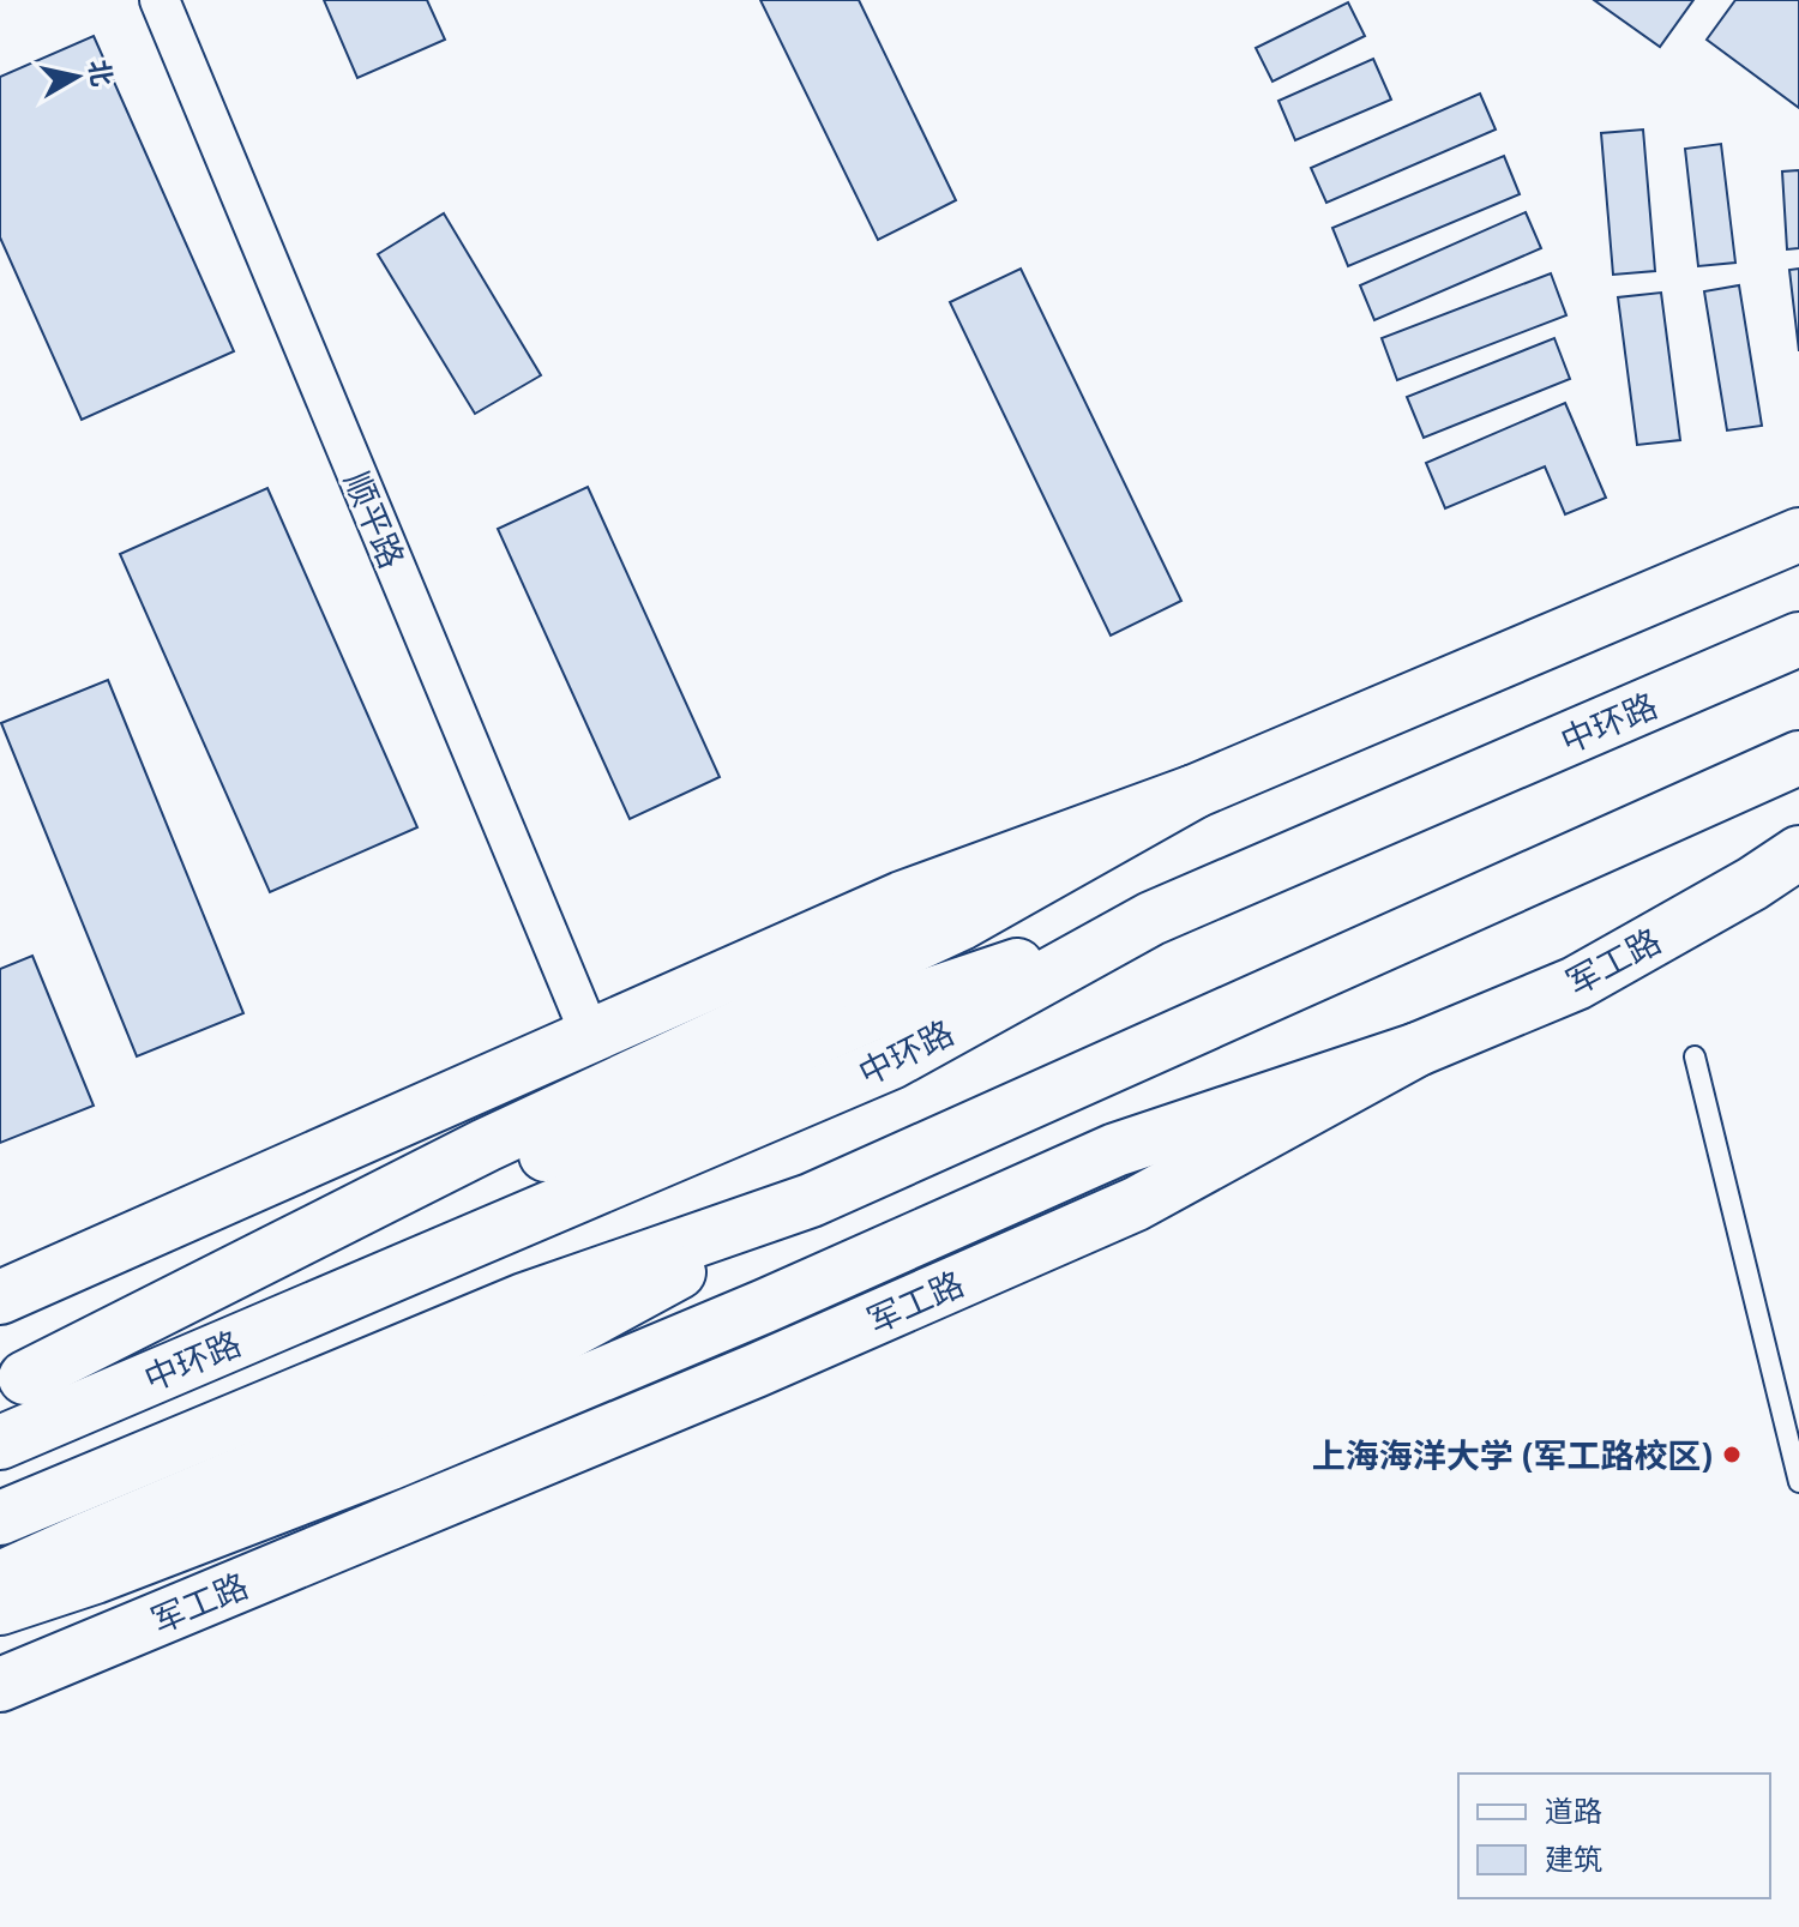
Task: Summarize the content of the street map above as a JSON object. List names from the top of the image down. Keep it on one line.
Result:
{"streets":{"main road":["中环路","军工路"],"street":["顺平路"]},"places":["上海海洋大学 (军工路校区)"],"legend":["道路","建筑"],"north":"right"}
